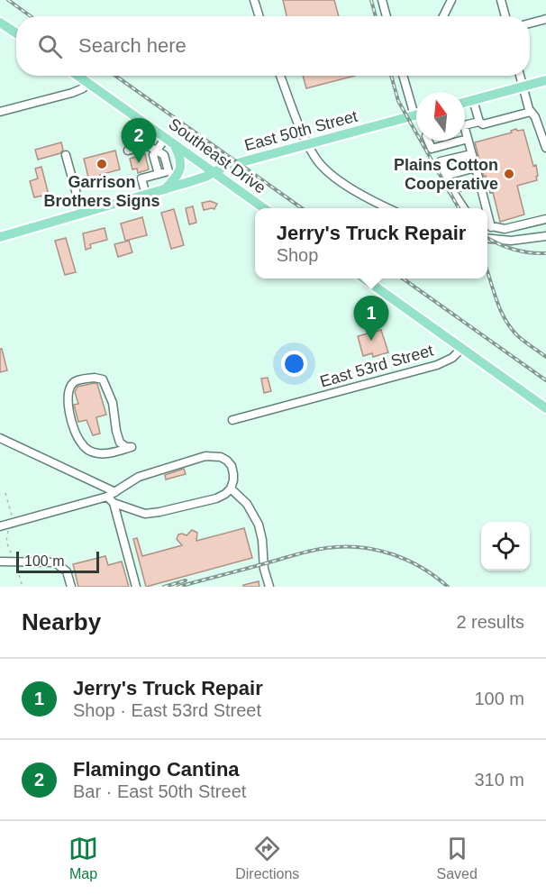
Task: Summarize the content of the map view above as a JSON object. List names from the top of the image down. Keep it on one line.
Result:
{"streets":{"main road":["East 50th Street","Southeast Drive"],"street":["East 53rd Street"]},"crossings":[["East 50th Street","Southeast Drive"]],"places":["Garrison Brothers Signs","Plains Cotton Cooperative"],"scale_bar":"100 m","north":"top","page":{"search":"Search here","pins":["2","1"],"popup":["Jerry's Truck Repair","Shop"],"scale":"100 m","heading":["Nearby","2 results"],"list":[{"mark":"1","name":"Jerry's Truck Repair","note":"Shop · East 53rd Street","value":"100 m"},{"mark":"2","name":"Flamingo Cantina","note":"Bar · East 50th Street","value":"310 m"}],"nav":["Map","Directions","Saved"]}}
